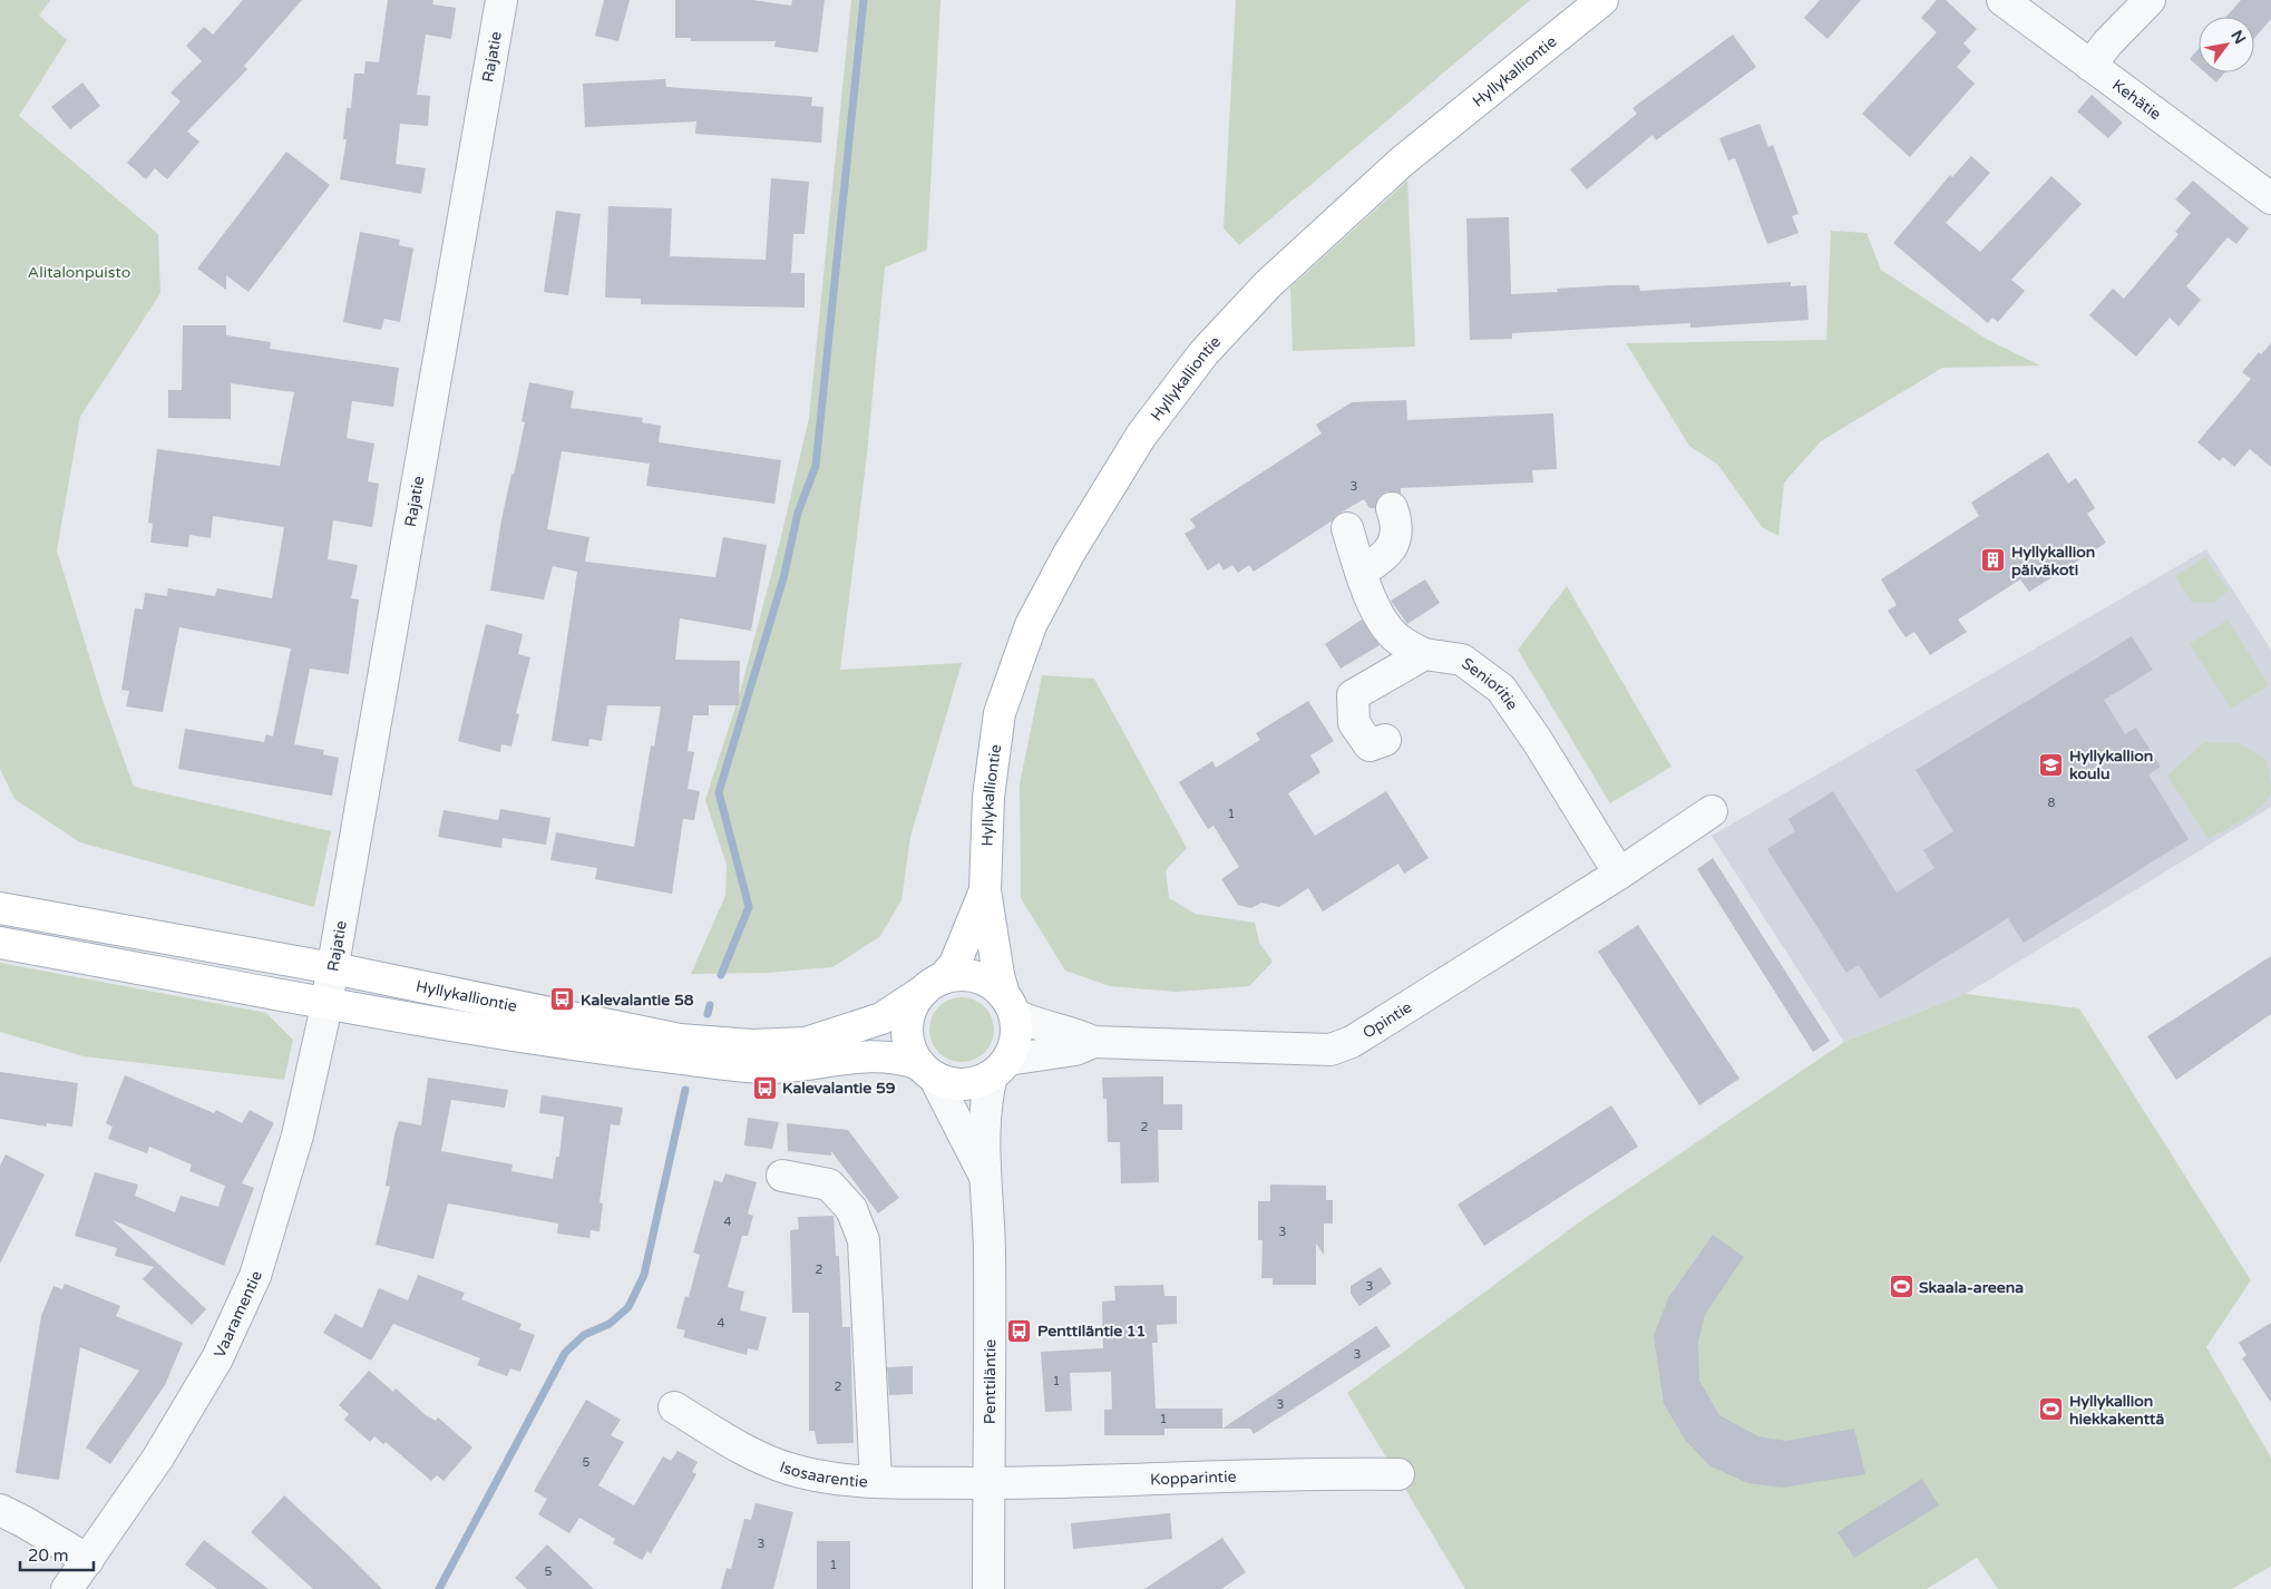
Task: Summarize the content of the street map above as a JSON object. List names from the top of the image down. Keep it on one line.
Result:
{"streets":{"main road":["Hyllykalliontie"],"street":["Rajatie","Kehätie","Senioritie","Opintie","Vaaramentie","Penttiläntie","Isosaarentie","Kopparintie"]},"crossings":[["Rajatie","Hyllykalliontie"],["Rajatie","Vaaramentie"],["Hyllykalliontie","Opintie"],["Hyllykalliontie","Vaaramentie"],["Hyllykalliontie","Penttiläntie"],["Senioritie","Opintie"],["Opintie","Penttiläntie"],["Penttiläntie","Isosaarentie"],["Penttiläntie","Kopparintie"],["Isosaarentie","Kopparintie"]],"parks":["Alitalonpuisto"],"places":{"building":["Hyllykallion päiväkoti"],"school or university":["Hyllykallion koulu"],"bus stop":["Kalevalantie 58","Kalevalantie 59","Penttiläntie 11"],"sports":["Skaala-areena","Hyllykallion hiekkakenttä"]},"house_numbers":["3","8","1","2","4","3","2","3","4","3","1","2","3","1","5","3","1","5"],"scale_bar":"20 m","north":"top right"}
